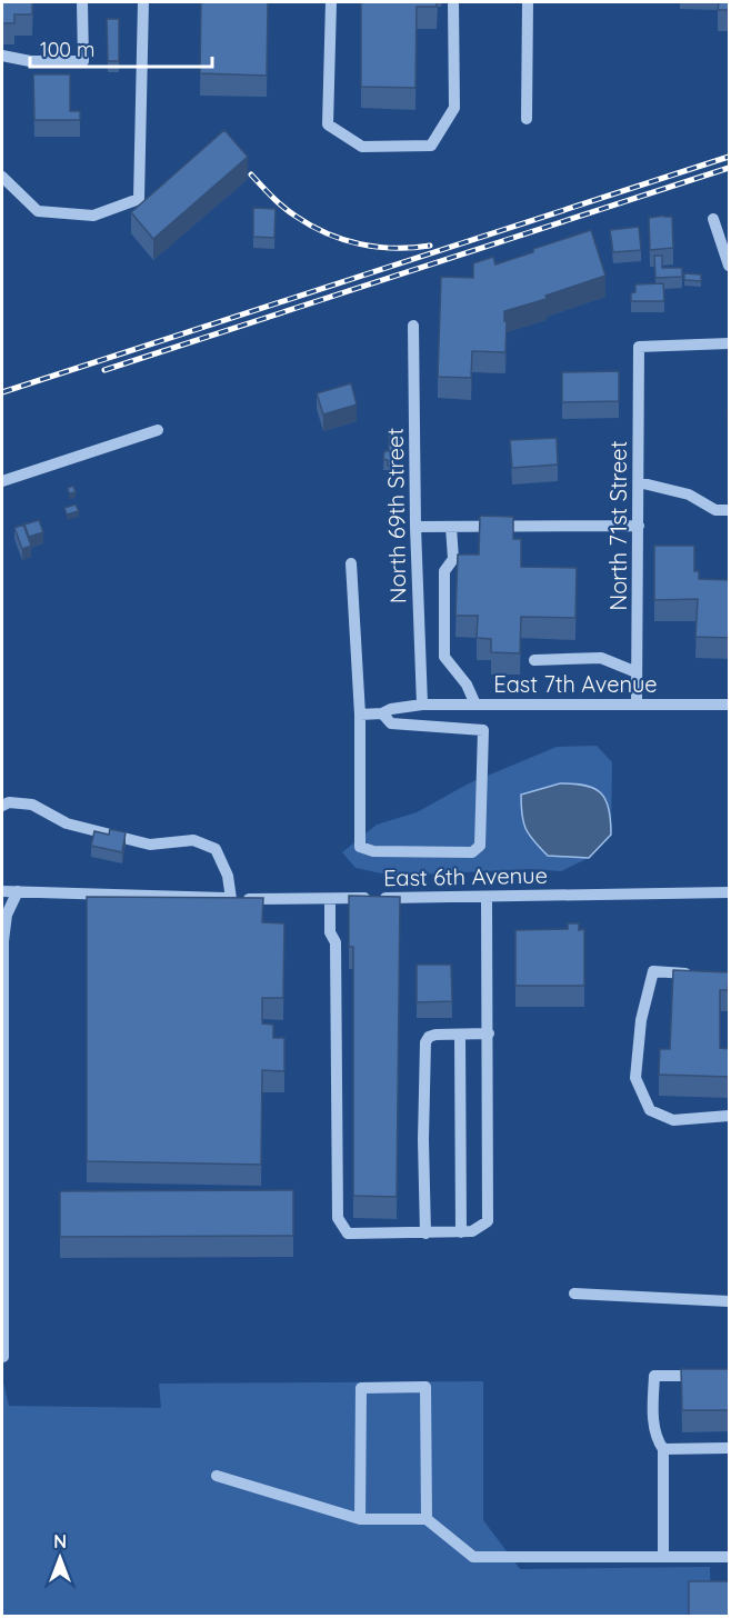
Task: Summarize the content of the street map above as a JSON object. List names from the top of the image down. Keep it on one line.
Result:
{"streets":{"street":["North 69th Street","North 71st Street","East 7th Avenue","East 6th Avenue"]},"crossings":[["North 69th Street","East 7th Avenue"],["North 71st Street","East 7th Avenue"]],"scale_bar":"100 m","north":"top"}
